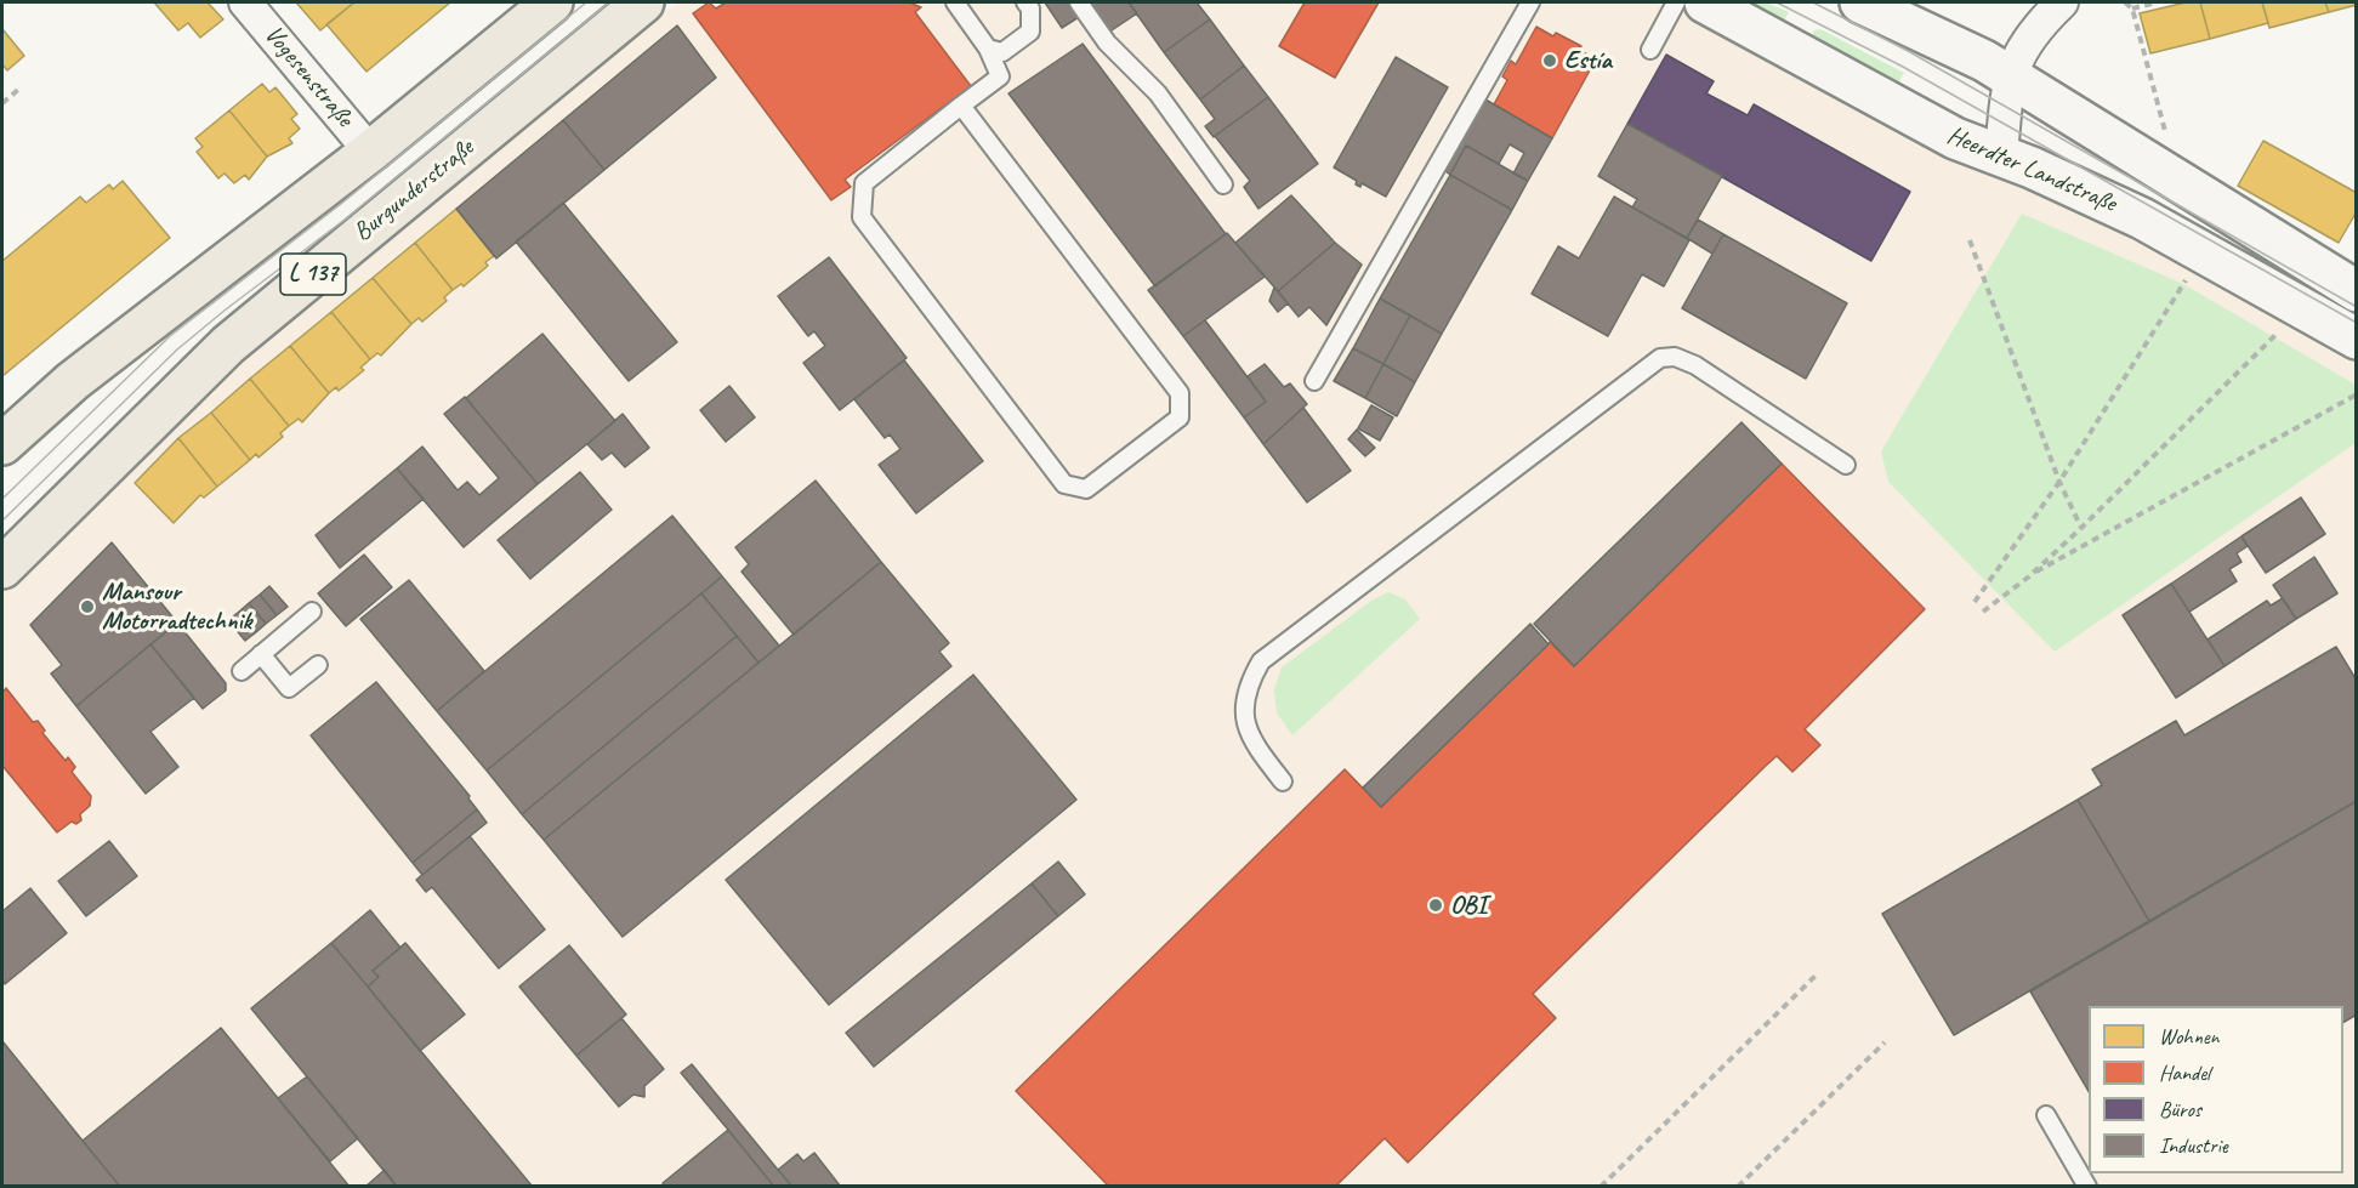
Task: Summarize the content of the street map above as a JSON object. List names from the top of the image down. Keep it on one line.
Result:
{"streets":{"main road":["Heerdter Landstraße","Burgunderstraße","L 137"],"street":["Vogesenstraße"]},"crossings":[["Vogesenstraße","L 137"]],"places":["Estía","Mansour Motorradtechnik","OBI"],"legend":["Wohnen","Handel","Büros","Industrie"]}
